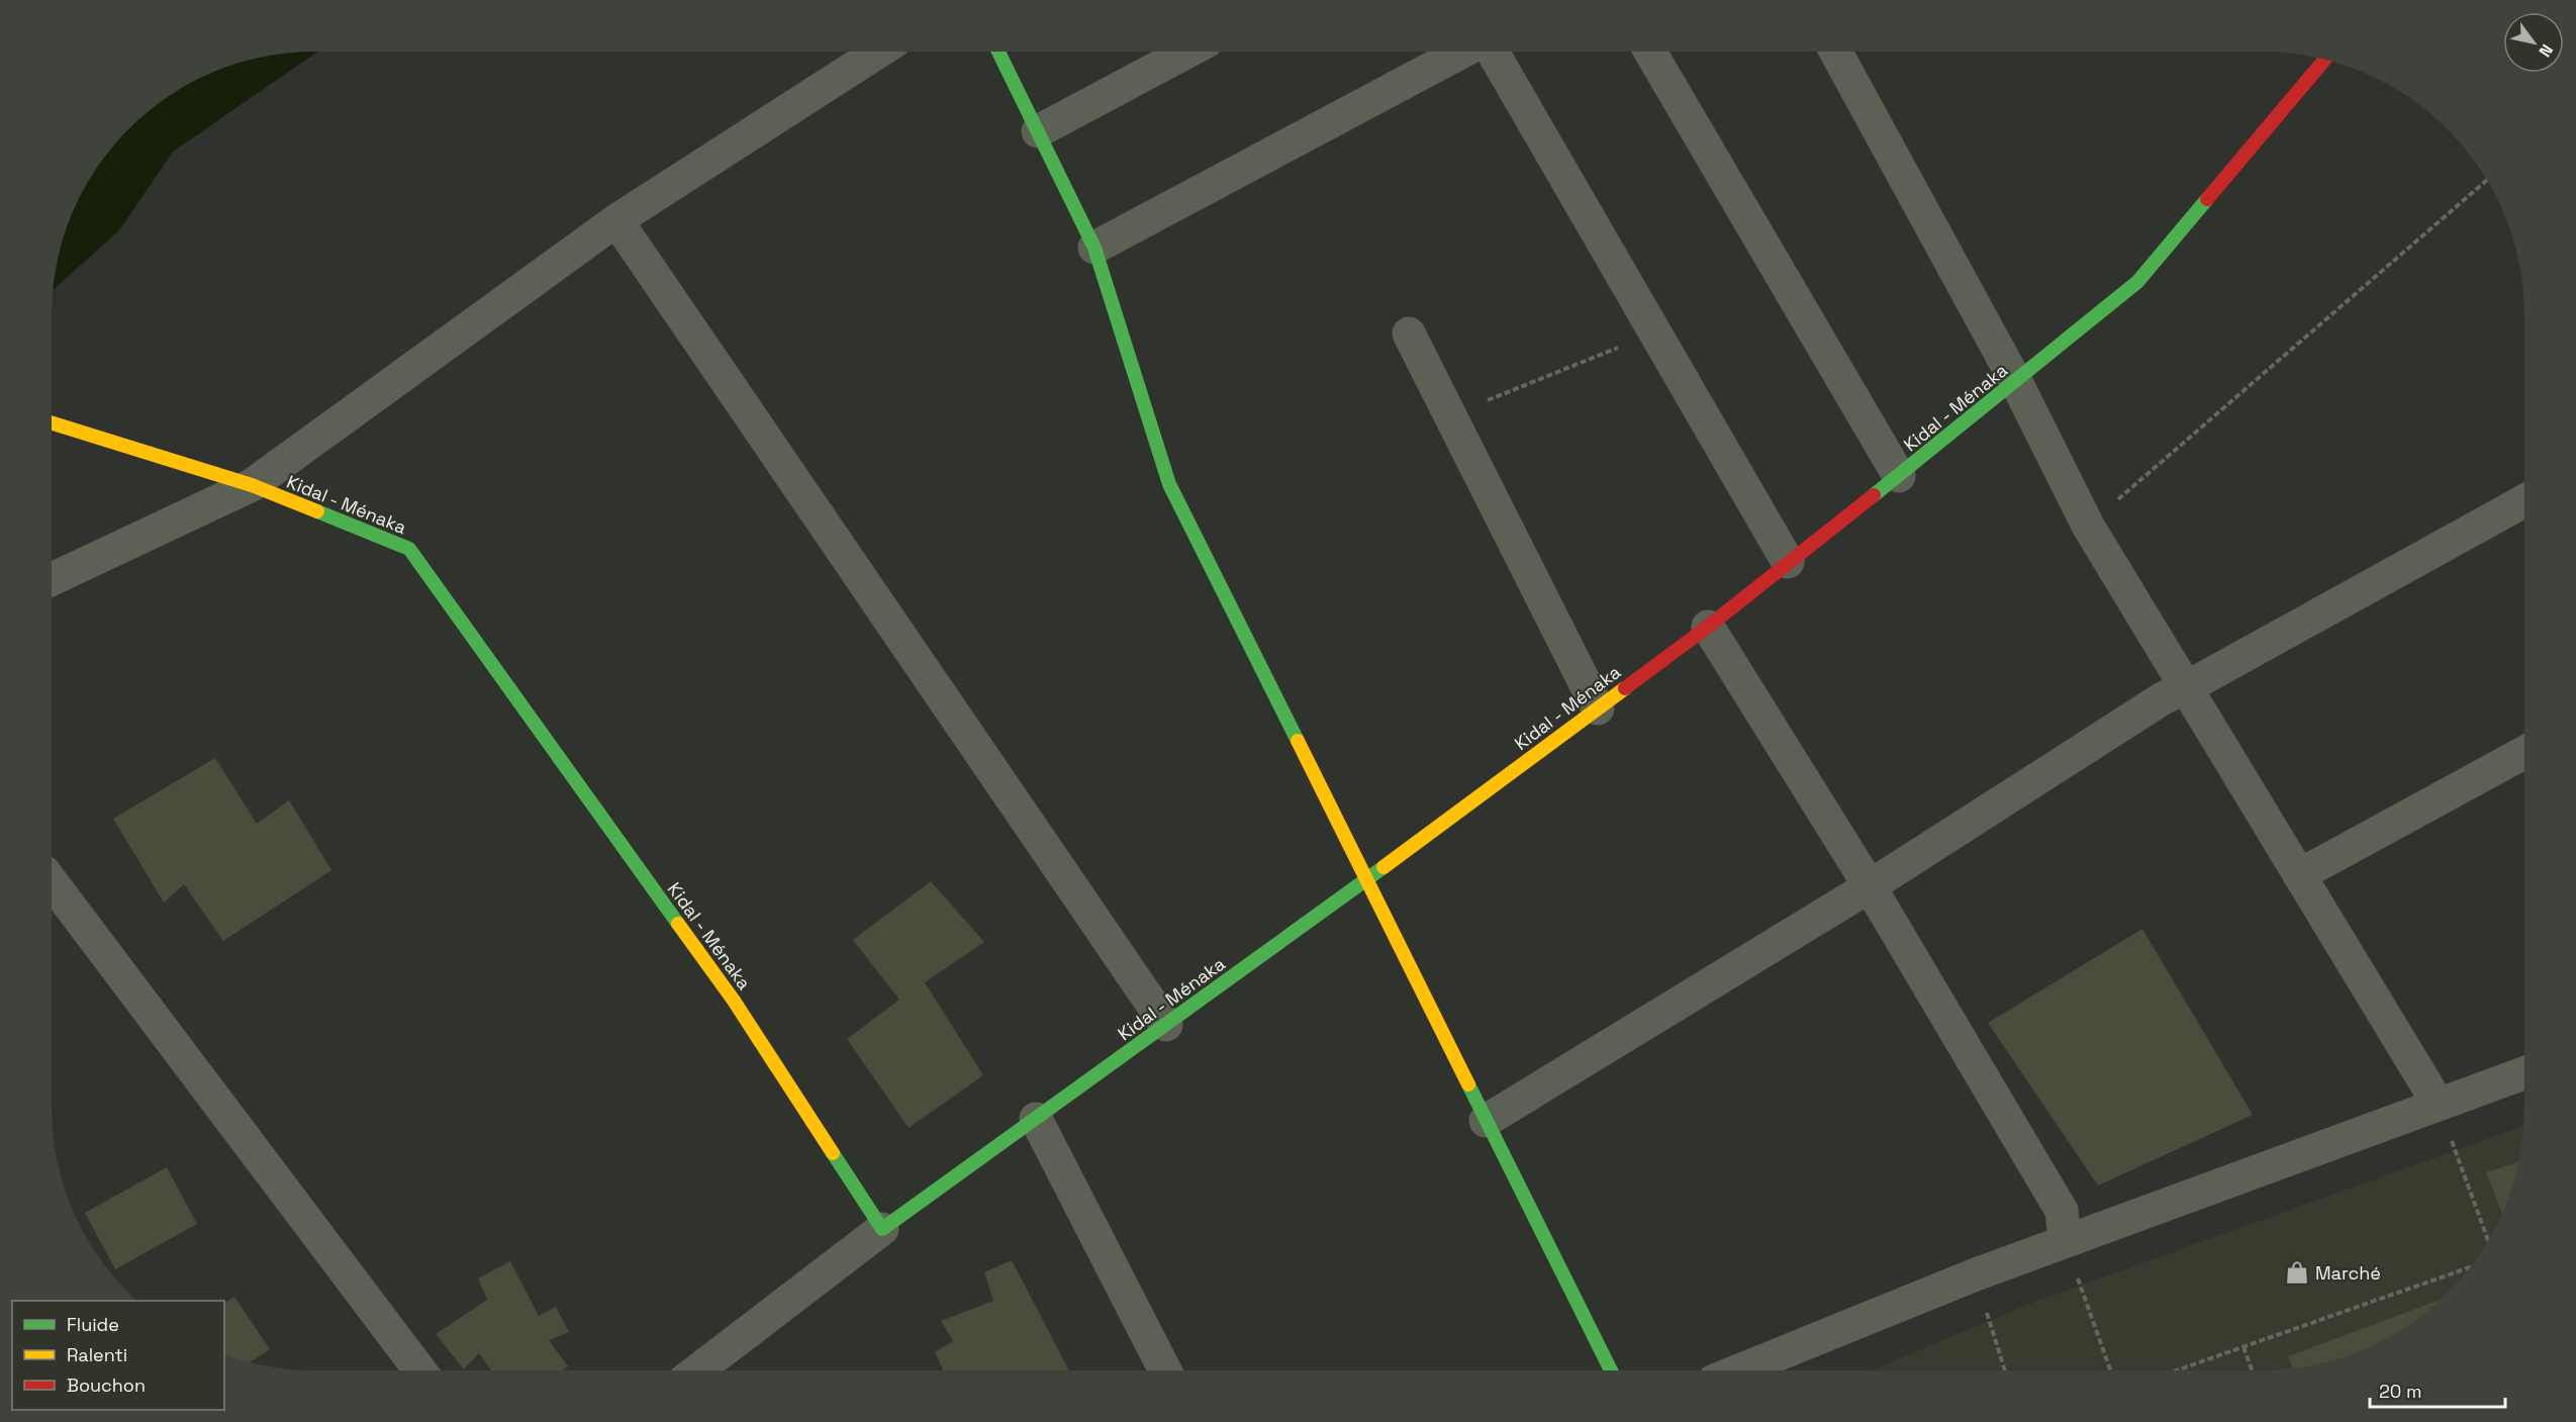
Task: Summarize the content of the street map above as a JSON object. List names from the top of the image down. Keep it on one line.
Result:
{"streets":{"main road":["Kidal - Ménaka"]},"places":{"shop":["Marché"]},"legend":["Fluide","Ralenti","Bouchon"],"scale_bar":"20 m","north":"bottom right"}
